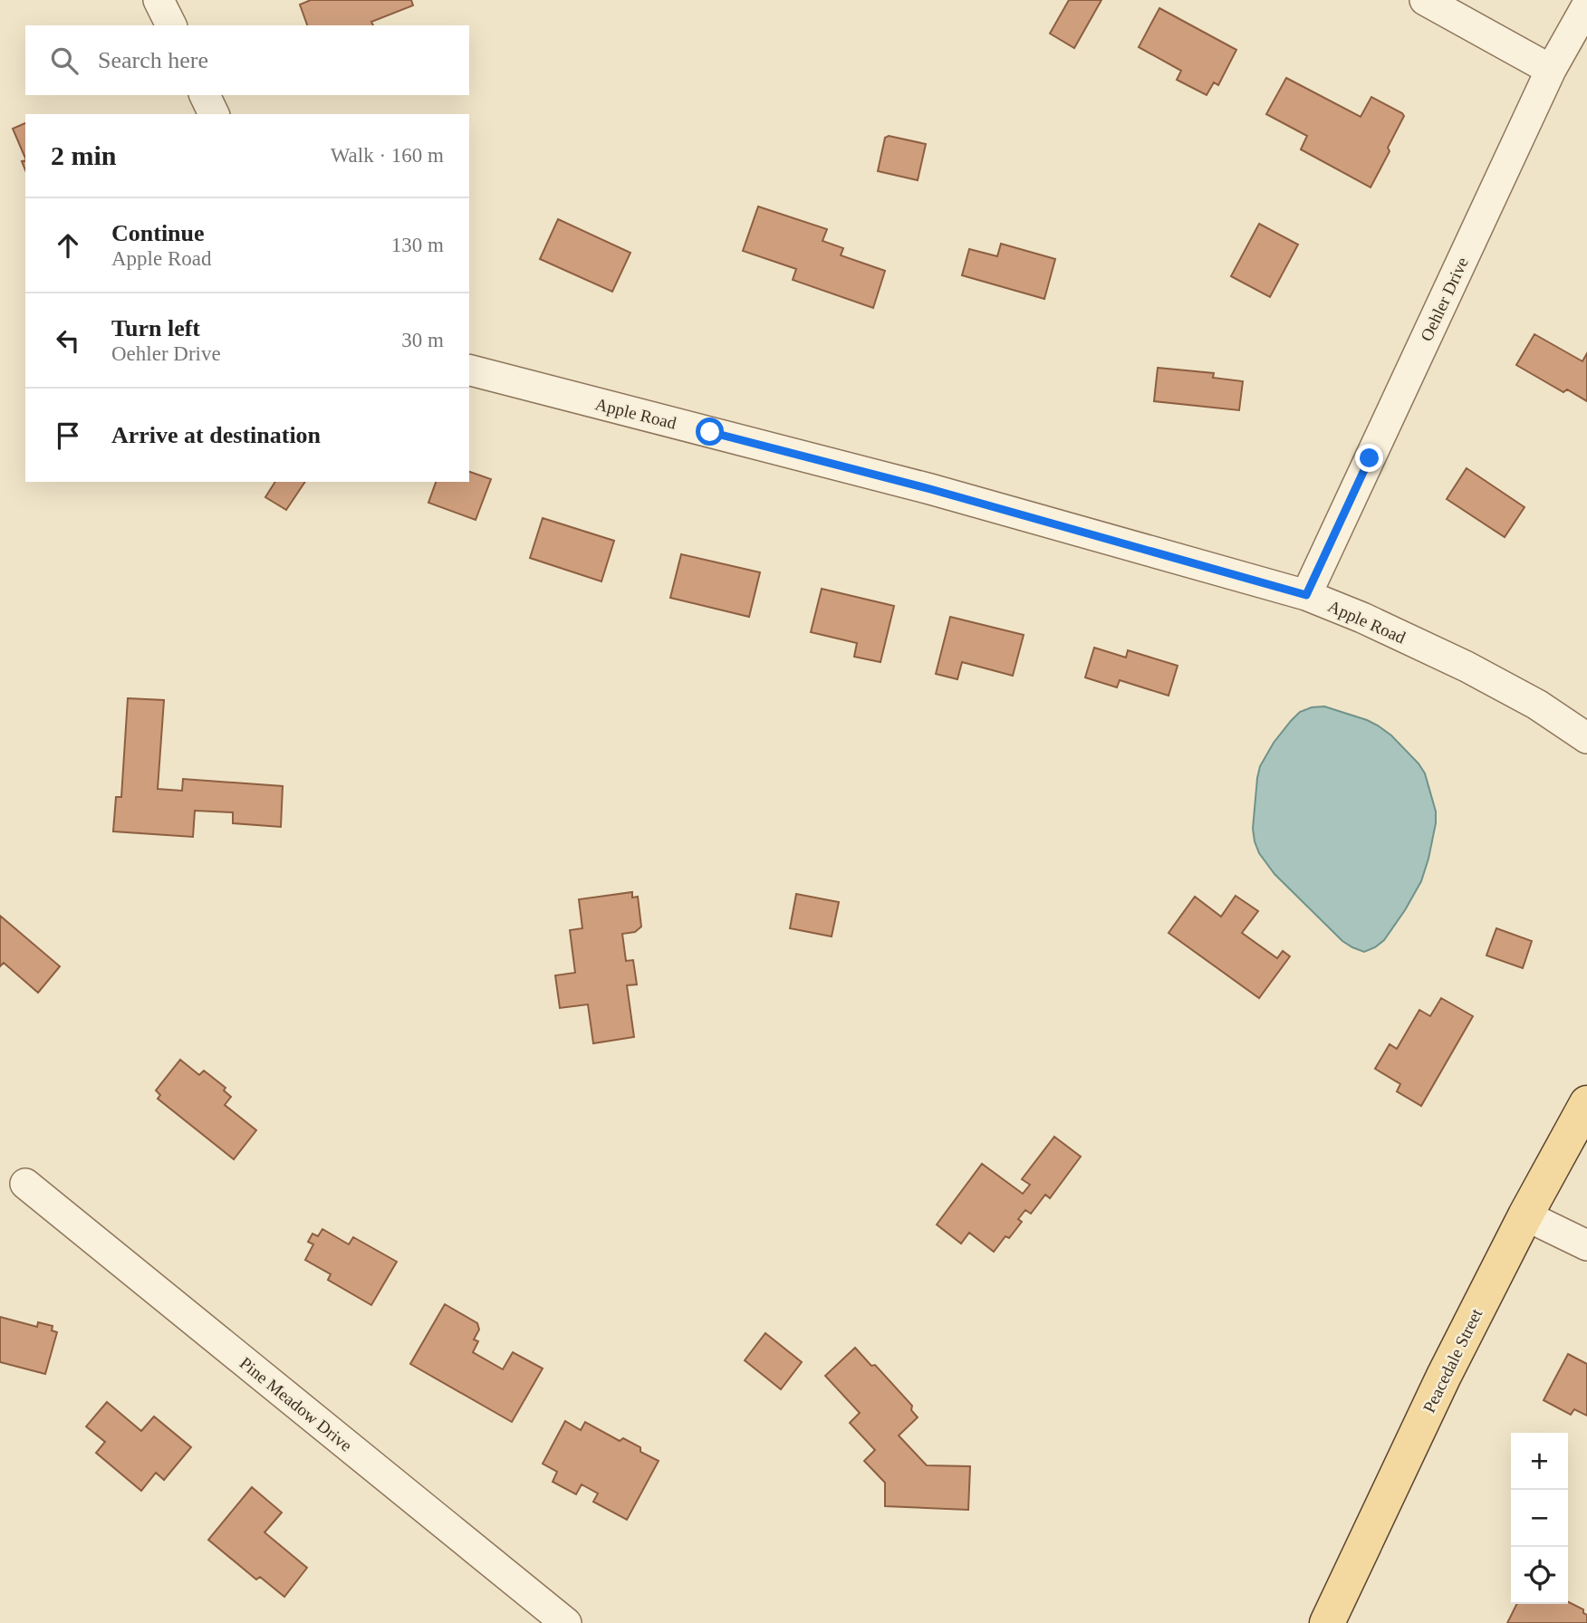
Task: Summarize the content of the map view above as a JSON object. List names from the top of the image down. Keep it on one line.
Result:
{"streets":{"main road":["Peacedale Street"],"street":["Oehler Drive","Apple Road","Pine Meadow Drive"]},"crossings":[["Oehler Drive","Apple Road"]],"page":{"search":"Search here","heading":["2 min","Walk · 160 m"],"list":[["Continue","Apple Road","130 m"],["Turn left","Oehler Drive","30 m"],"Arrive at destination"],"map_buttons":["+","−"]}}
